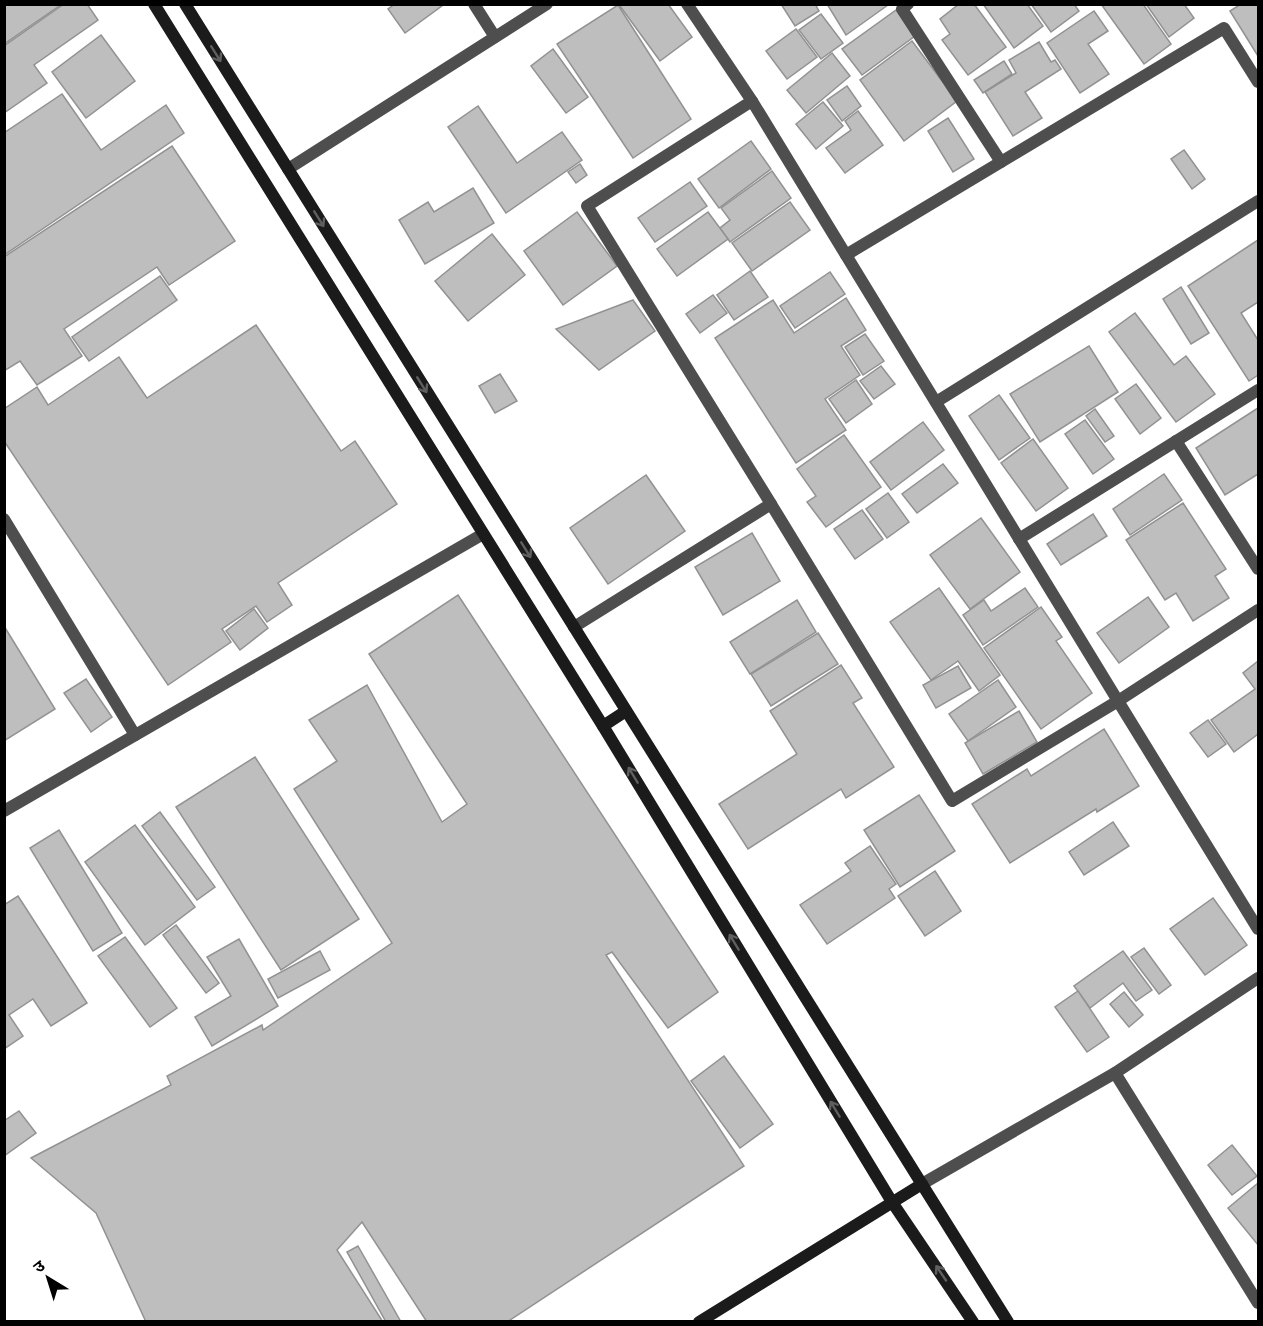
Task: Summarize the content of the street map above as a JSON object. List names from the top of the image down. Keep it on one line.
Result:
{"north":"top left"}
